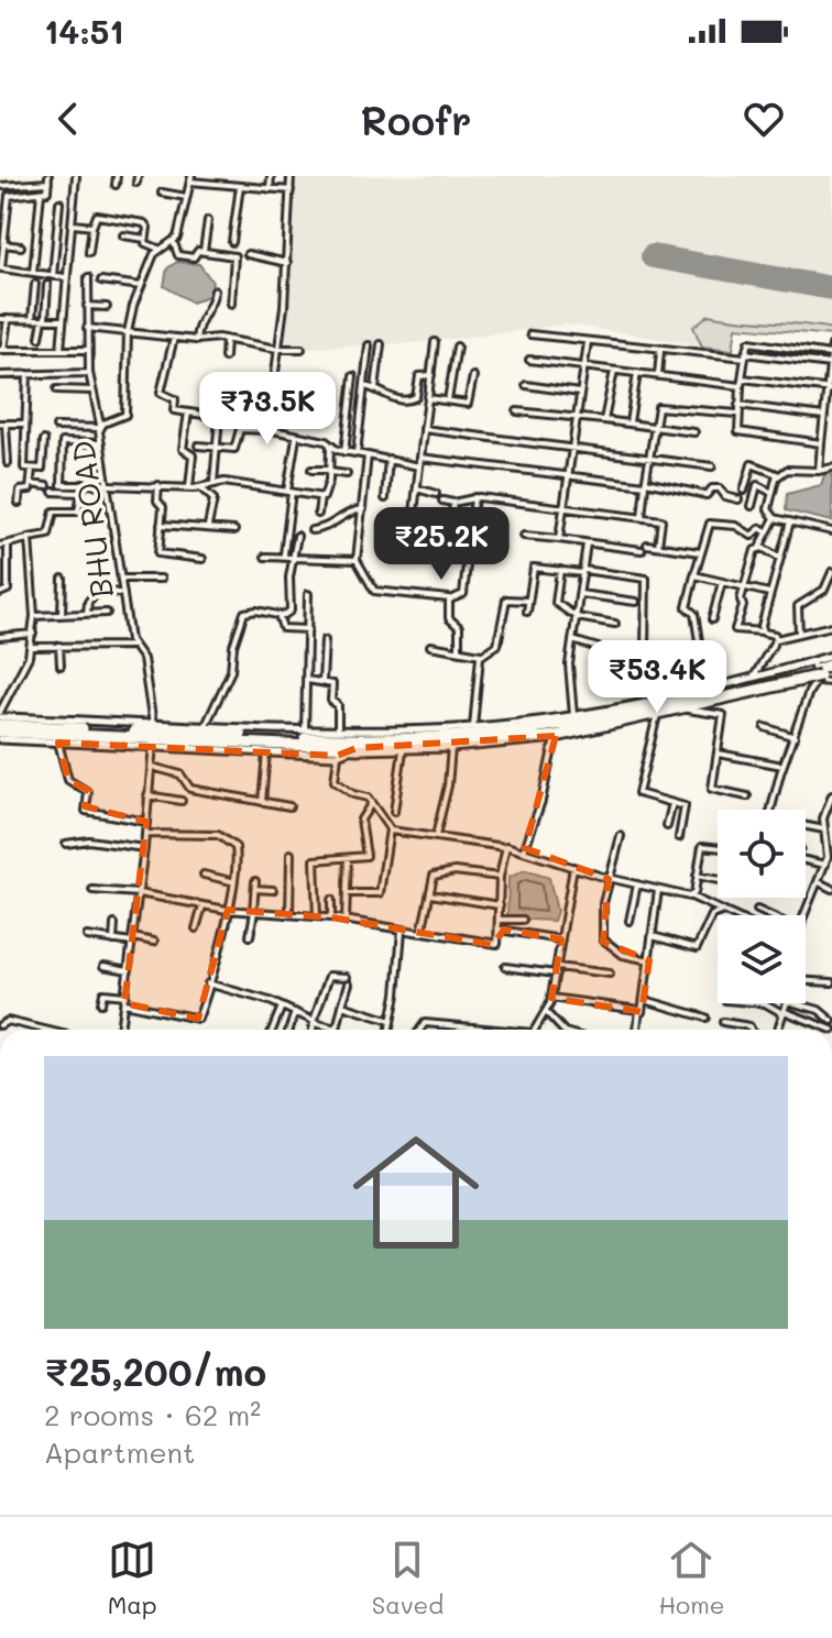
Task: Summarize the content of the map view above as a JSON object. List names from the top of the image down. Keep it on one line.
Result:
{"streets":{"street":["BHU ROAD"]},"page":{"status":"14:51","header":"Roofr","price":["₹73.5K","₹25.2K","₹53.4K"],"list":[{"name":"₹25,200/mo","note":"2 rooms · 62 m² · Apartment"}],"tabs":["Map","Saved","Home"]}}
